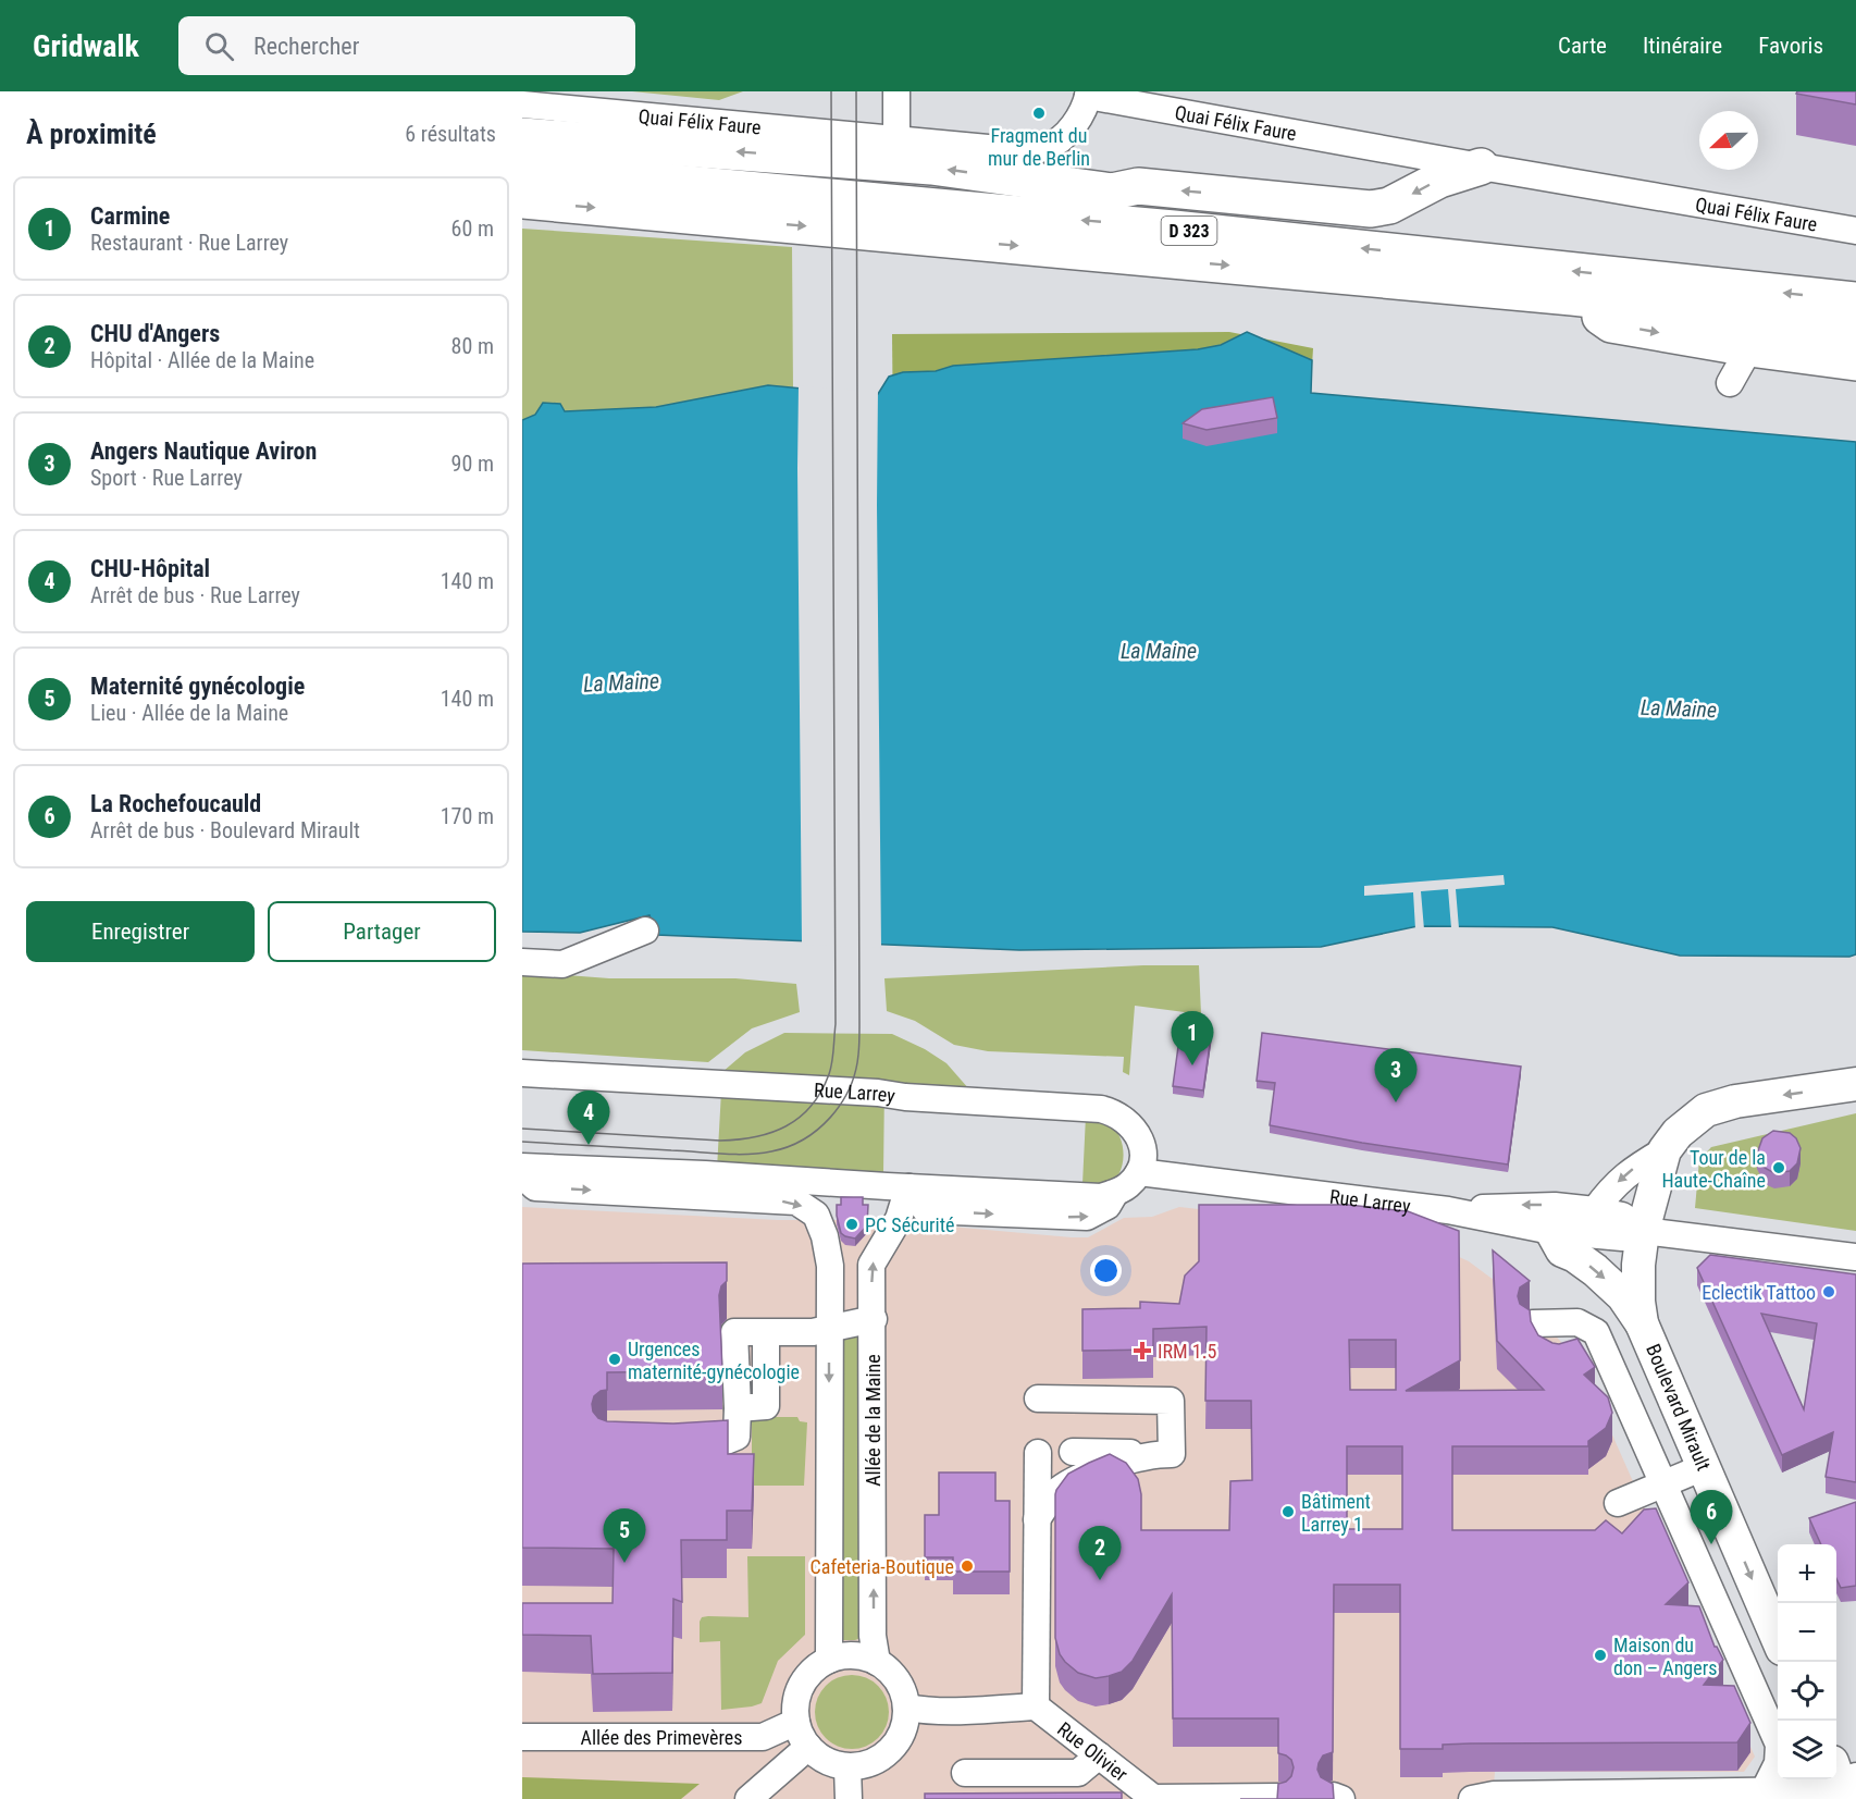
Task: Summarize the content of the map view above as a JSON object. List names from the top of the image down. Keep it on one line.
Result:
{"streets":{"highway":["D 323"],"main road":["Boulevard Mirault"],"street":["Quai Félix Faure","Rue Larrey","Allée de la Maine","Allée des Primevères","Rue Olivier"]},"crossings":[["Rue Larrey","Boulevard Mirault"],["Allée de la Maine","Allée des Primevères"]],"one_way":["Boulevard Mirault"],"water":["La Maine"],"places":{"other":["Fragment du mur de Berlin","Tour de la Haute-Chaîne","PC Sécurité","Eclectik Tattoo","Urgences maternité-gynécologie","Bâtiment Larrey 1","Cafeteria-Boutique","Maison du don – Angers"],"health":["IRM 1.5"]},"north":"left","page":{"header":"Gridwalk","search":"Rechercher","nav":["Carte","Itinéraire","Favoris"],"heading":["À proximité","6 résultats"],"list":[{"mark":"1","name":"Carmine","note":"Restaurant · Rue Larrey","value":"60 m"},{"mark":"2","name":"CHU d'Angers","note":"Hôpital · Allée de la Maine","value":"80 m"},{"mark":"3","name":"Angers Nautique Aviron","note":"Sport · Rue Larrey","value":"90 m"},{"mark":"4","name":"CHU-Hôpital","note":"Arrêt de bus · Rue Larrey","value":"140 m"},{"mark":"5","name":"Maternité gynécologie","note":"Lieu · Allée de la Maine","value":"140 m"},{"mark":"6","name":"La Rochefoucauld","note":"Arrêt de bus · Boulevard Mirault","value":"170 m"}],"buttons":["Enregistrer","Partager"],"pins":["1","3","4","6","5","2"],"map_buttons":["+","−"]}}
